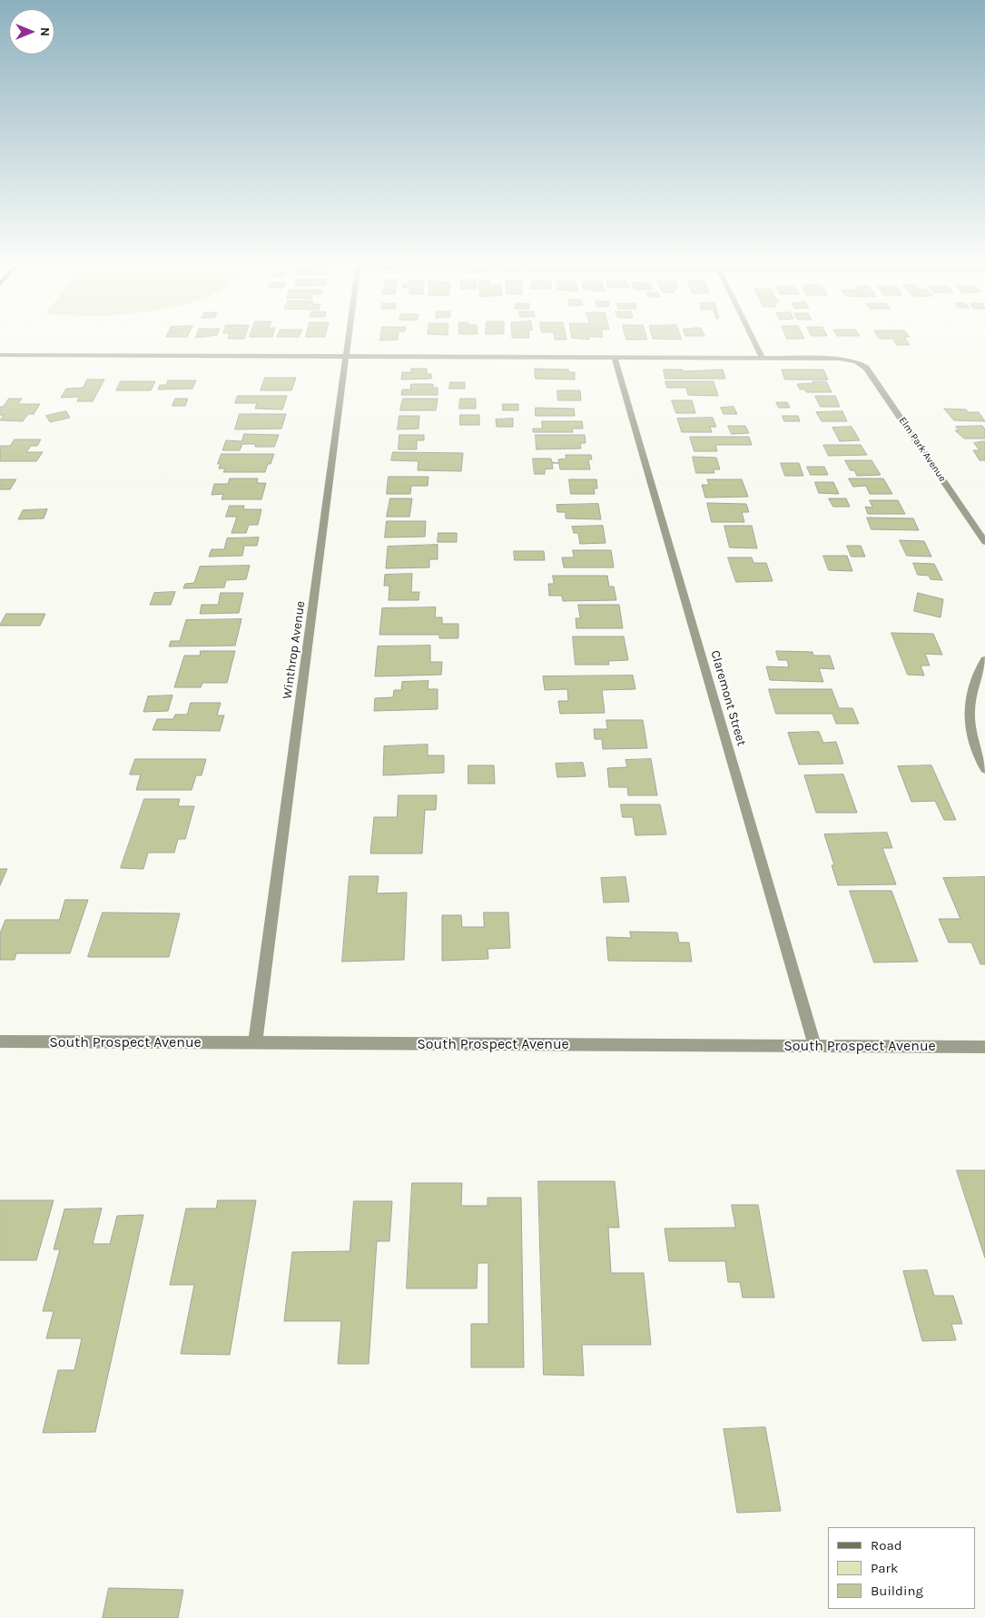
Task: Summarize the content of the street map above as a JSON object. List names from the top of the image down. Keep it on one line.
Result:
{"streets":{"street":["Elm Park Avenue","Winthrop Avenue","Claremont Street","South Prospect Avenue"]},"crossings":[["Winthrop Avenue","South Prospect Avenue"],["Claremont Street","South Prospect Avenue"]],"legend":["Road","Park","Building"],"north":"right"}
